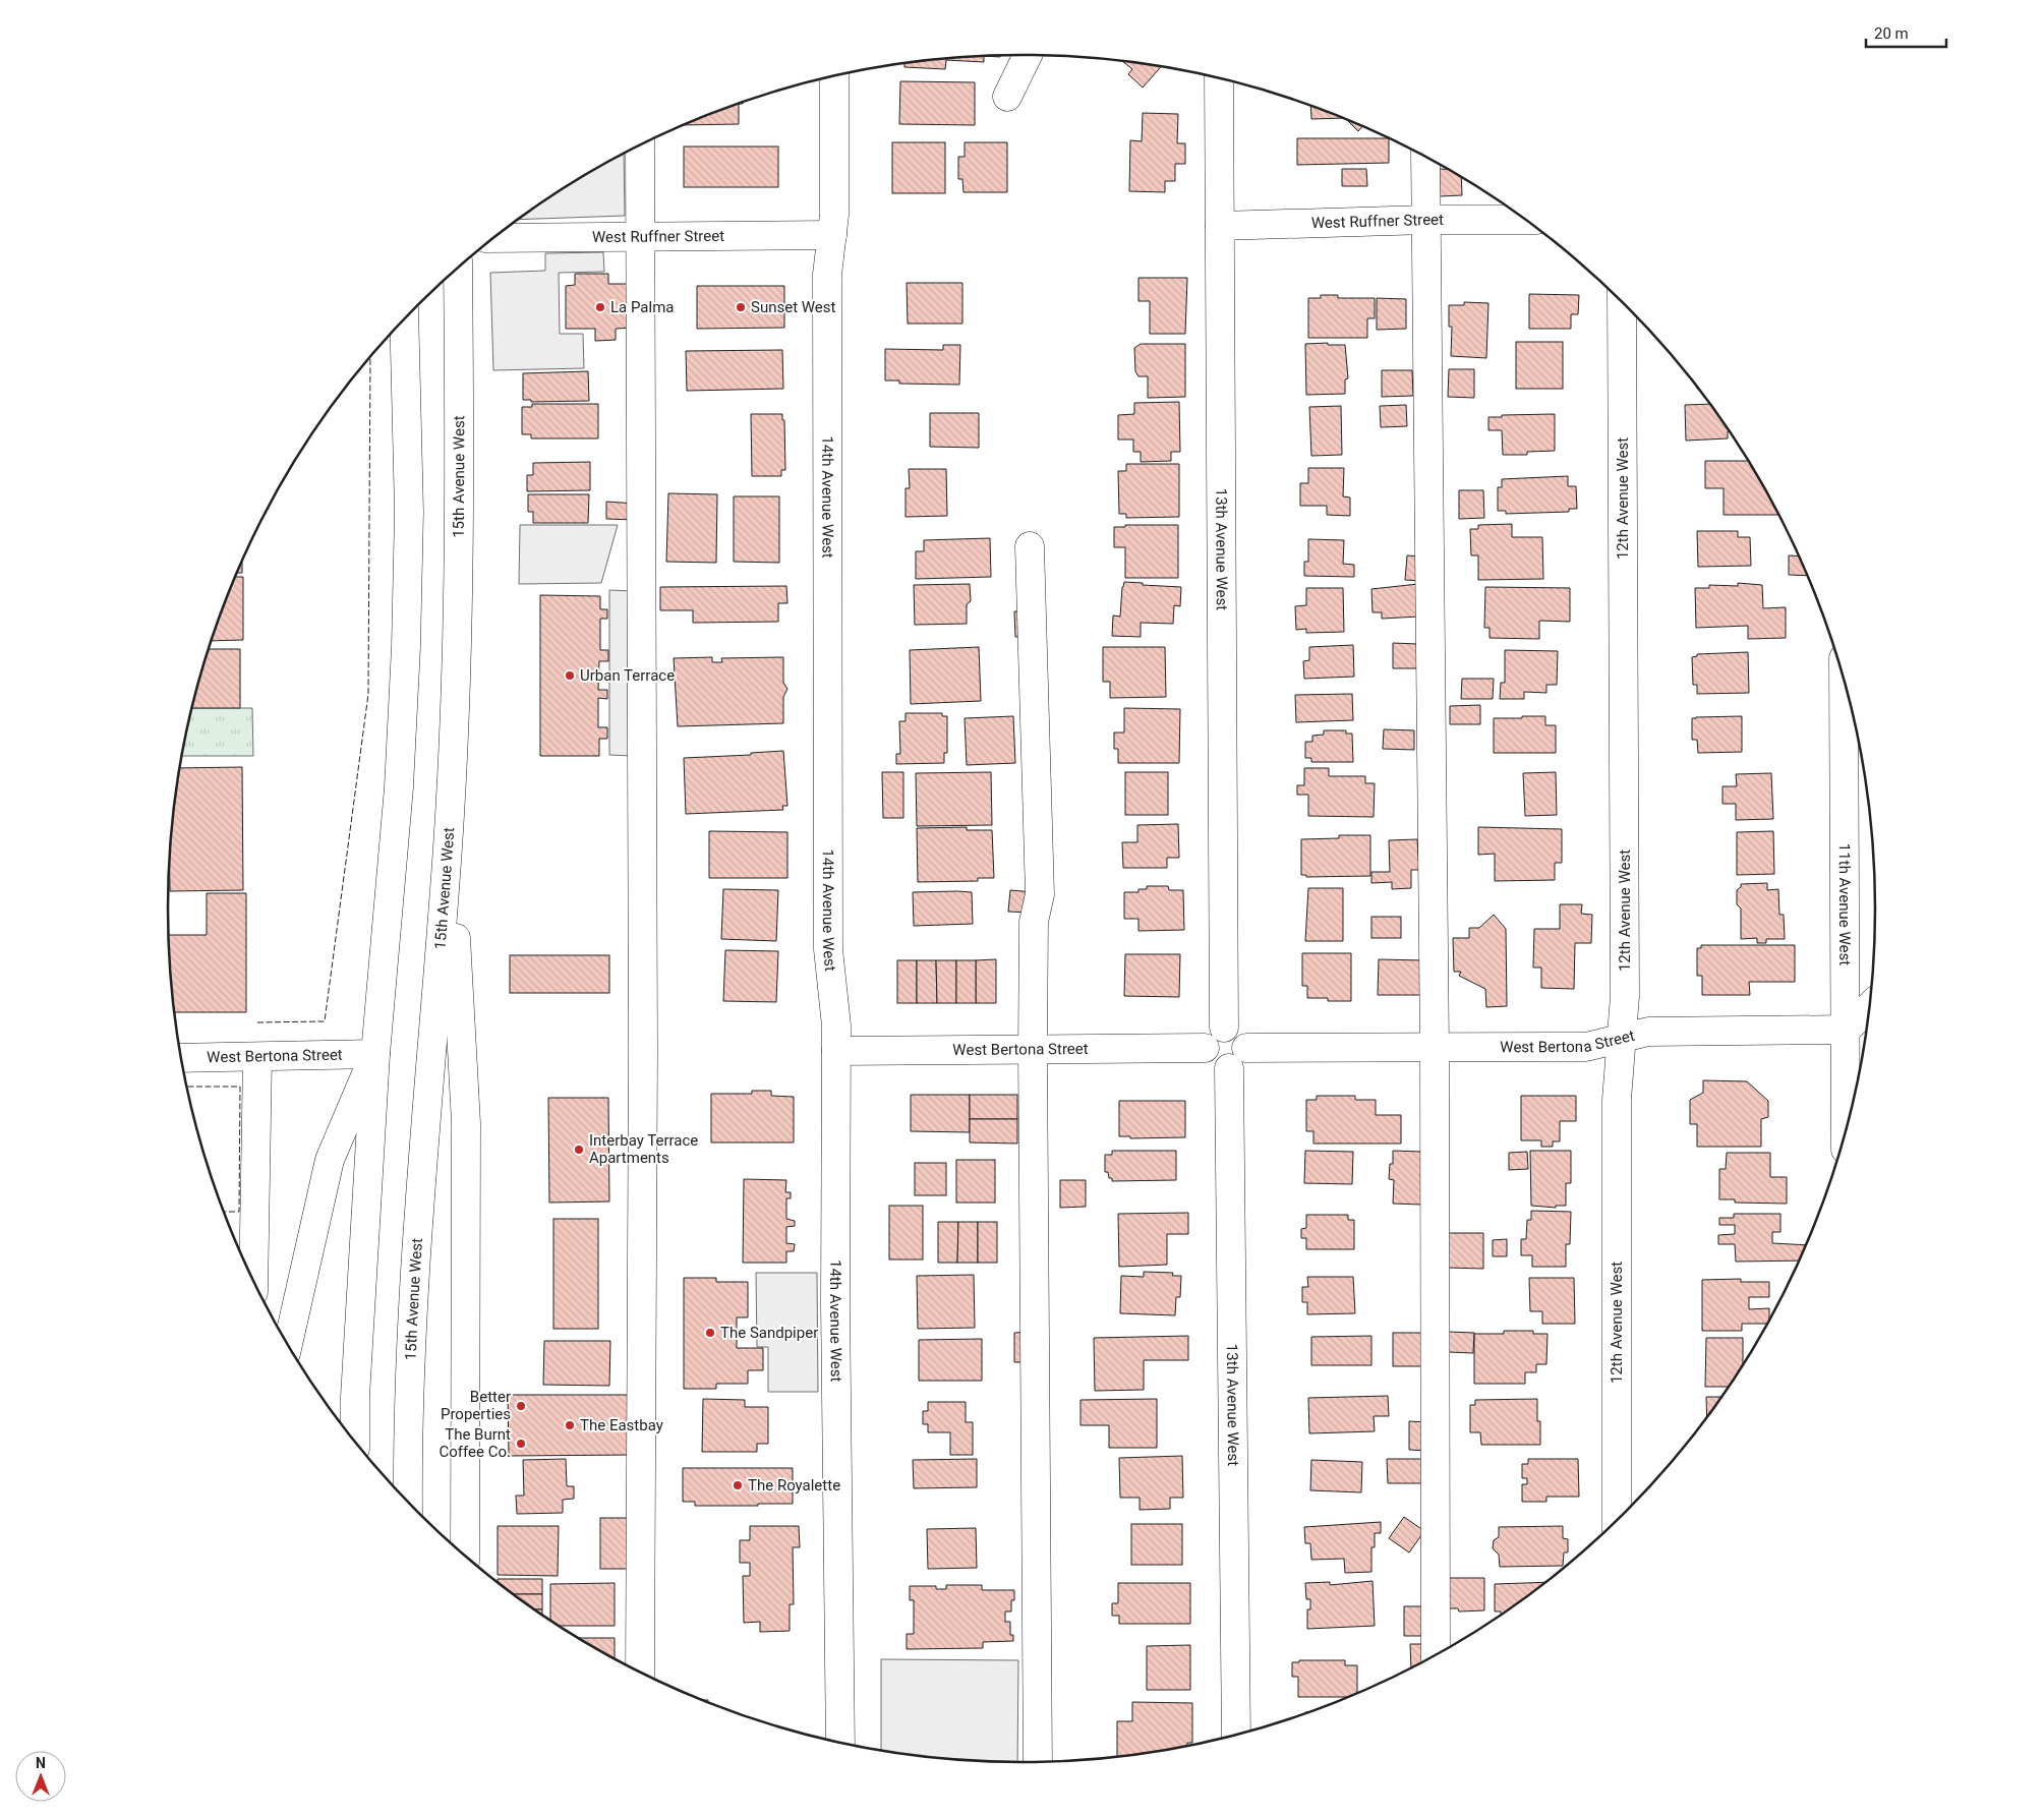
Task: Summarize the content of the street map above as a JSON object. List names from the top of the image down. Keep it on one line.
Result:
{"streets":{"street":["West Ruffner Street","15th Avenue West","14th Avenue West","12th Avenue West","13th Avenue West","11th Avenue West","West Bertona Street"]},"crossings":[["West Ruffner Street","14th Avenue West"],["West Ruffner Street","13th Avenue West"],["14th Avenue West","West Bertona Street"],["12th Avenue West","West Bertona Street"],["13th Avenue West","West Bertona Street"],["11th Avenue West","West Bertona Street"]],"places":["La Palma","Sunset West","Urban Terrace","Interbay Terrace Apartments","The Sandpiper","Better Properties","The Eastbay","The Burnt Coffee Co.","The Royalette"],"scale_bar":"20 m","north":"top"}
